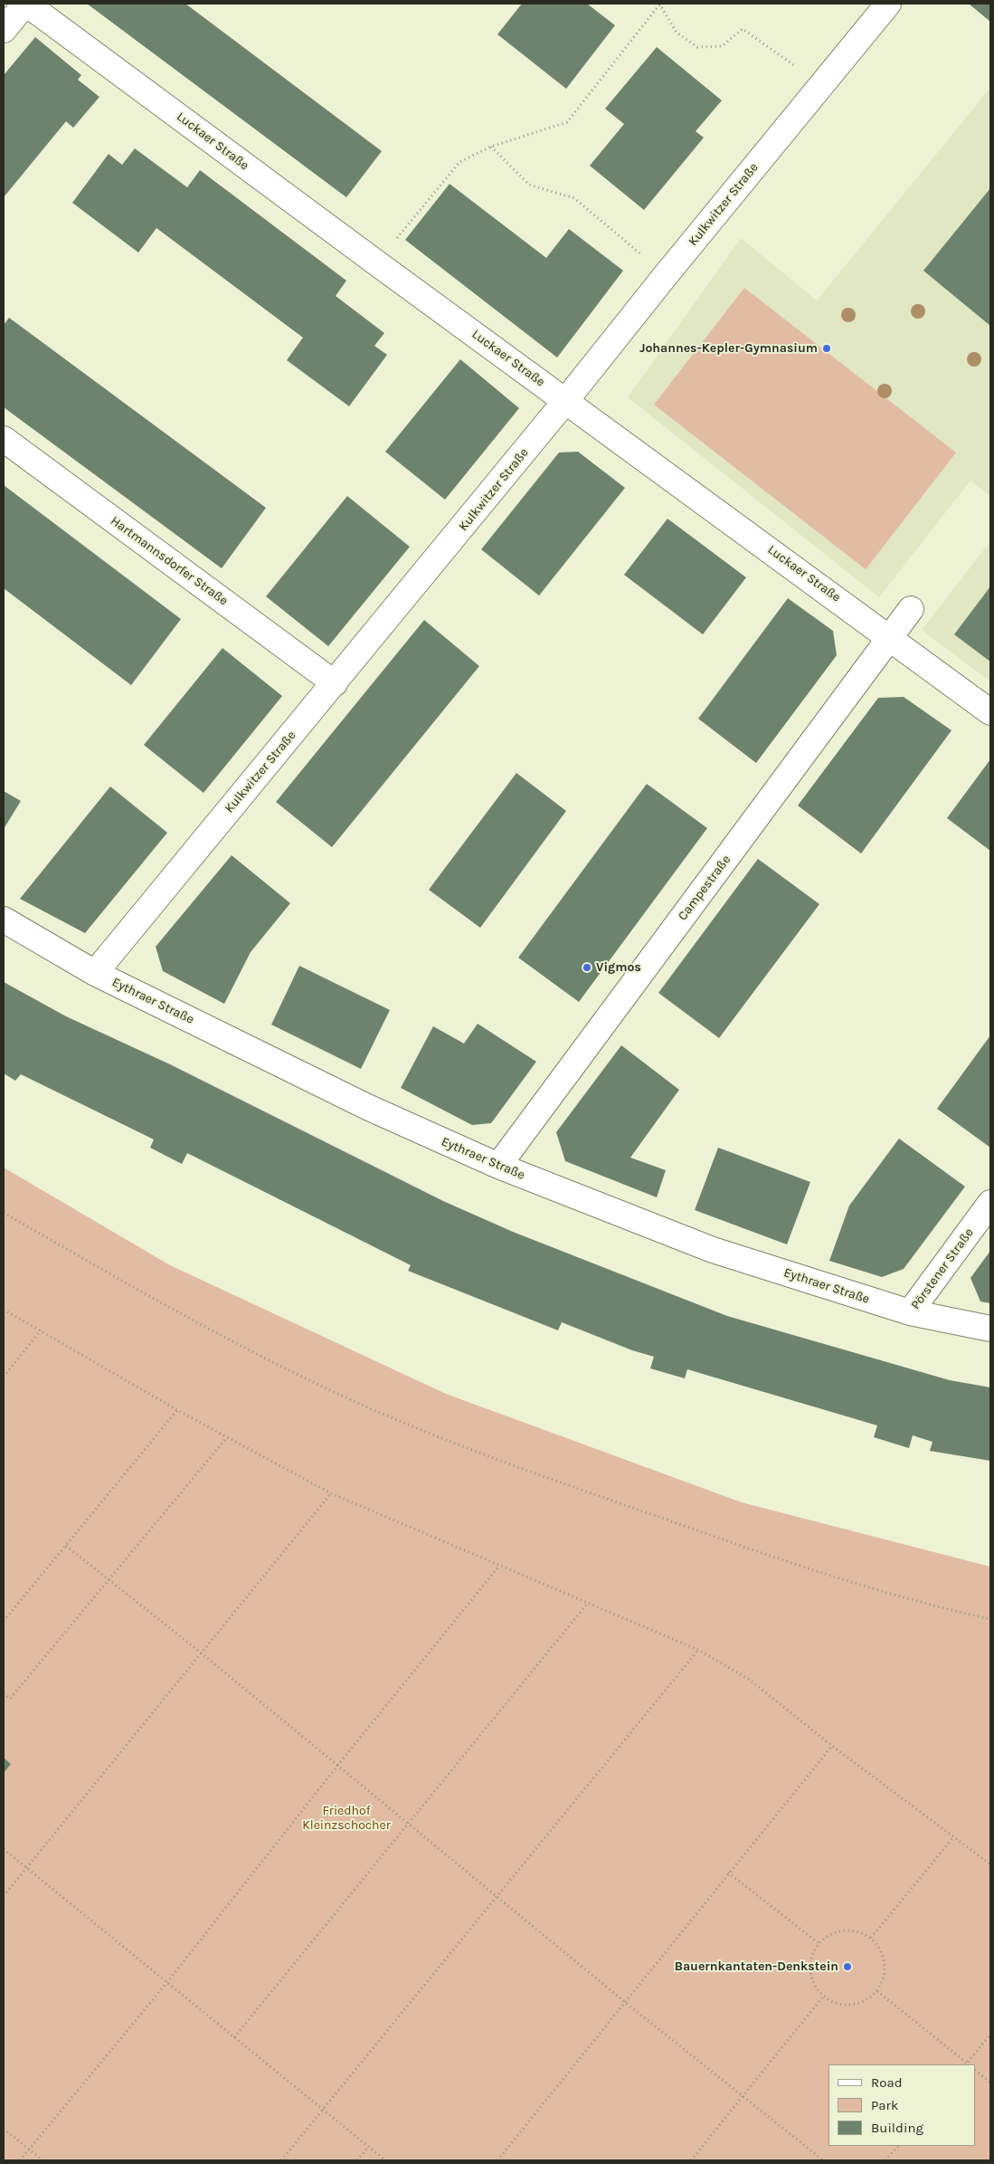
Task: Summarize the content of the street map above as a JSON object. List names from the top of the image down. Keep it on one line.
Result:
{"streets":{"street":["Luckaer Straße","Kulkwitzer Straße","Hartmannsdorfer Straße","Campestraße","Eythraer Straße","Pörstener Straße"]},"crossings":[["Luckaer Straße","Kulkwitzer Straße"],["Luckaer Straße","Campestraße"],["Kulkwitzer Straße","Hartmannsdorfer Straße"],["Kulkwitzer Straße","Eythraer Straße"],["Campestraße","Eythraer Straße"],["Eythraer Straße","Pörstener Straße"]],"parks":["Friedhof Kleinzschocher"],"places":["Johannes-Kepler-Gymnasium","Vigmos","Bauernkantaten-Denkstein"],"legend":["Road","Park","Building"]}
